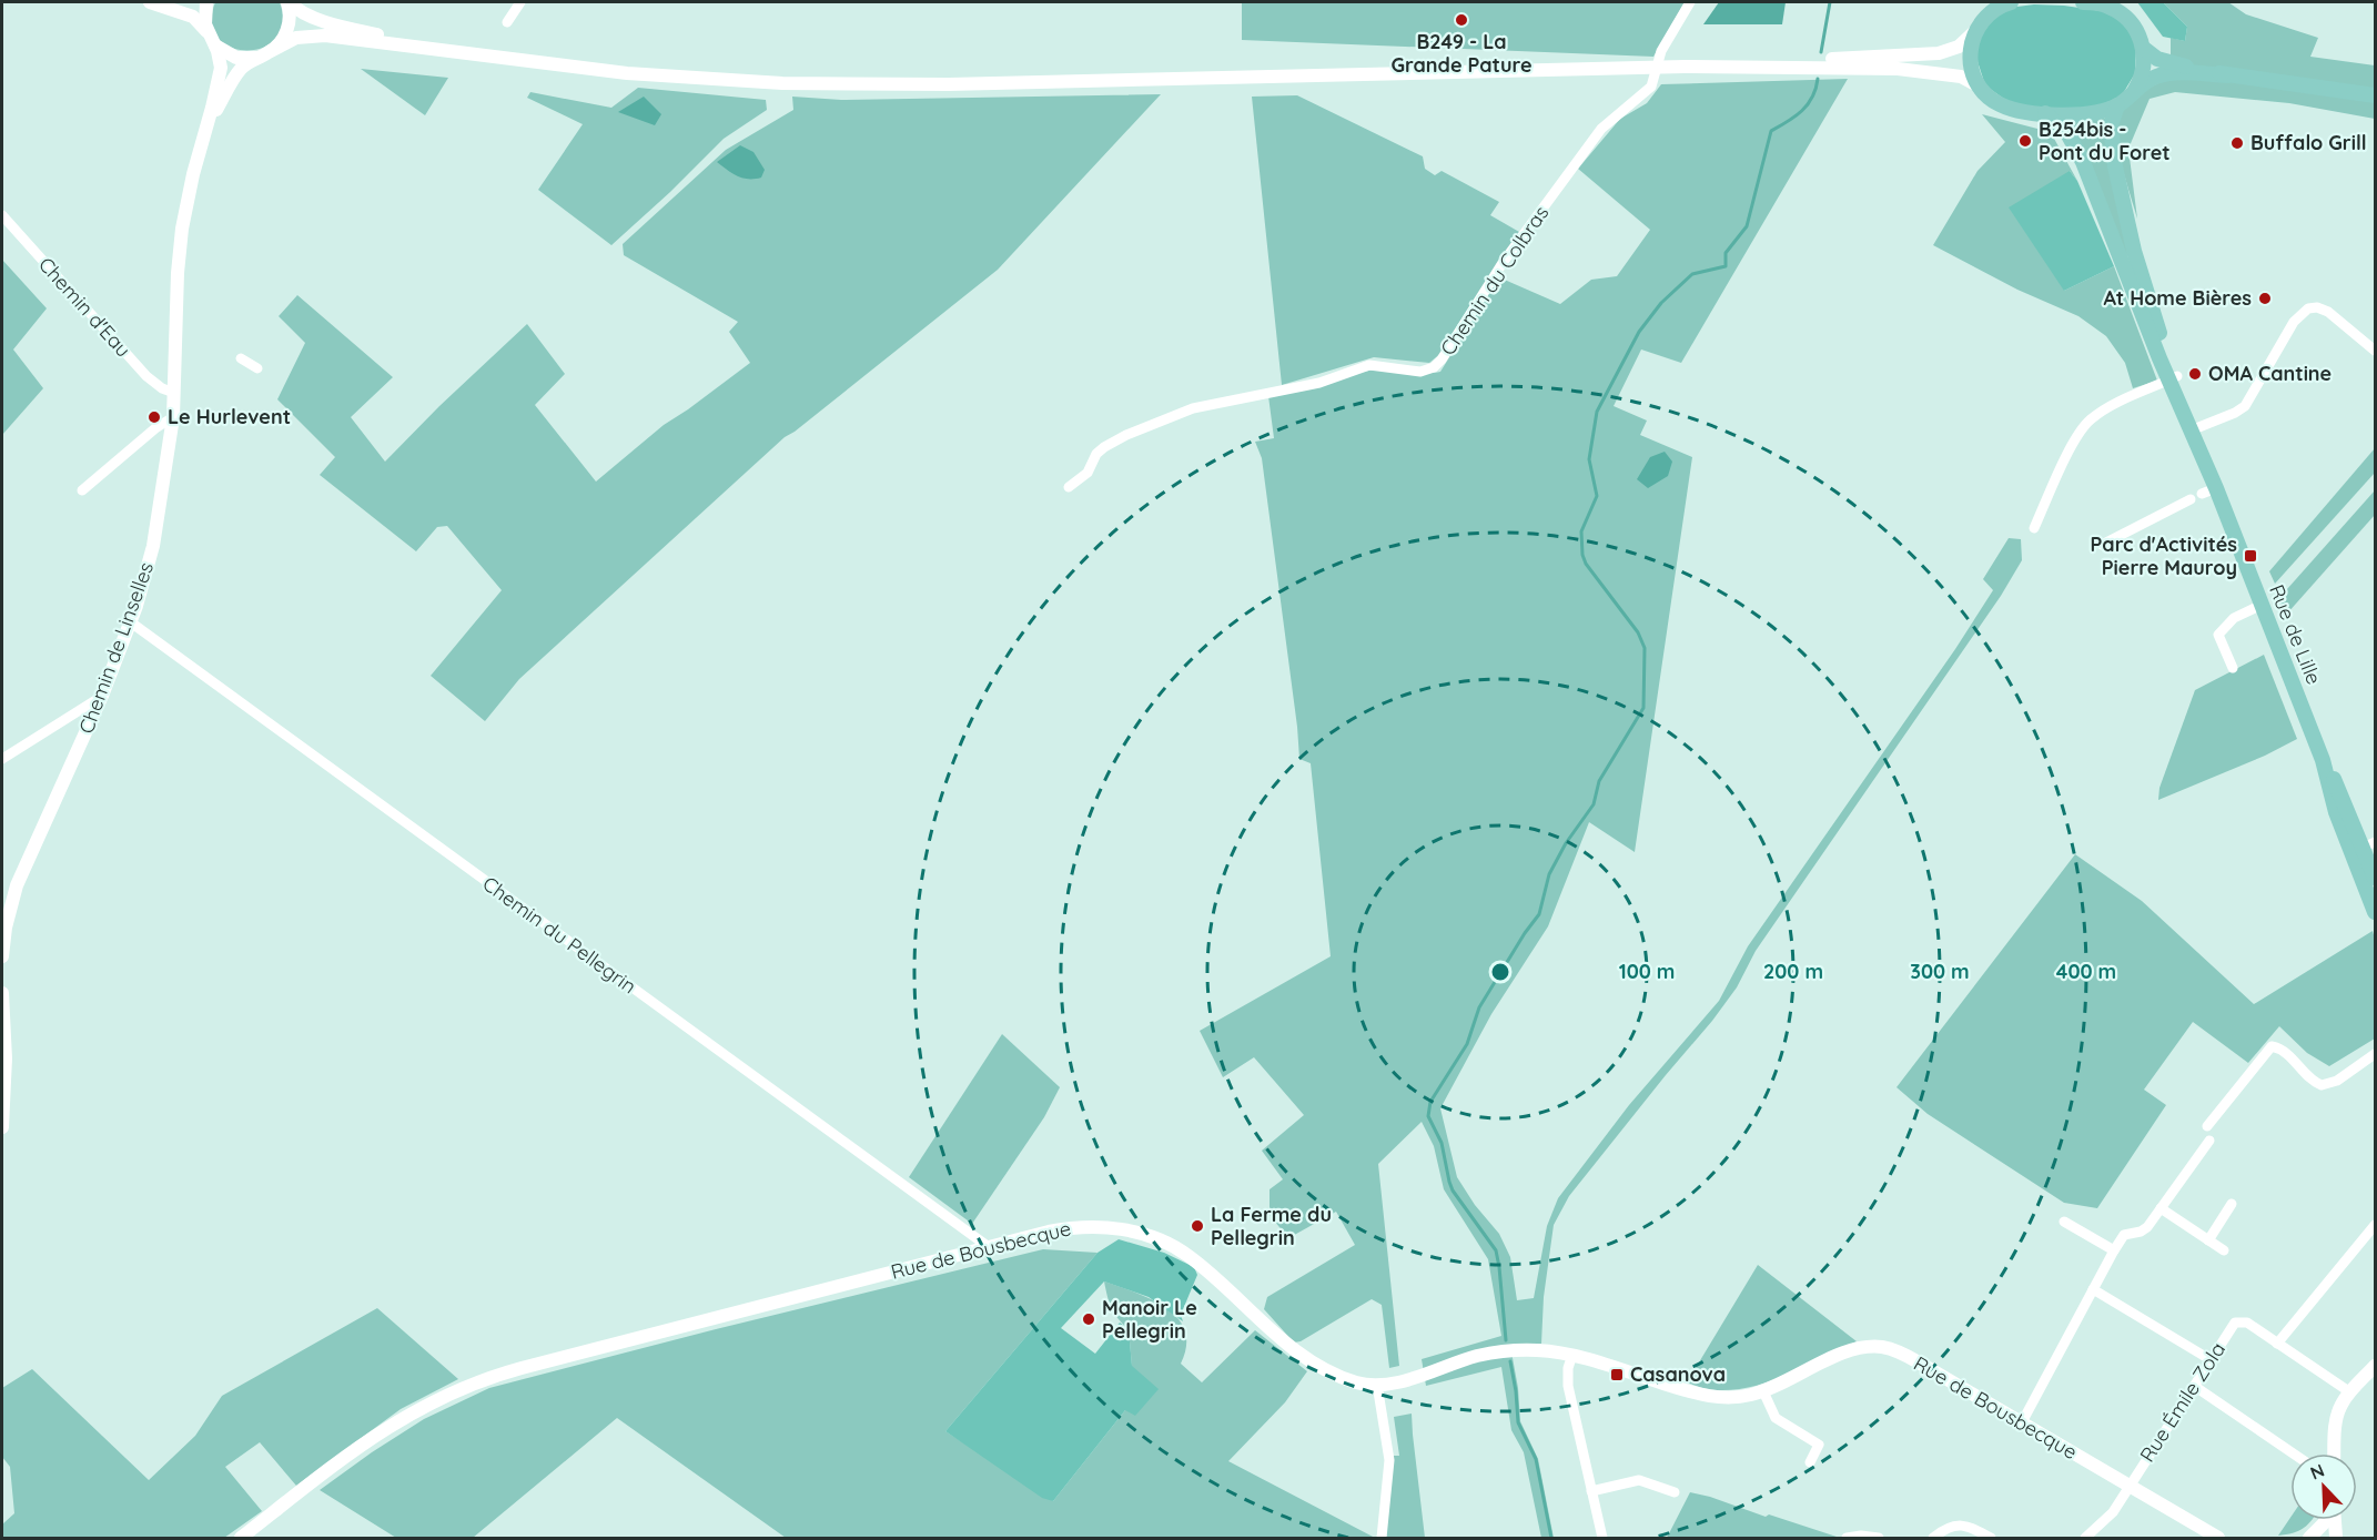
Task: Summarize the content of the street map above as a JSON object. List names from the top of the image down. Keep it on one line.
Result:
{"streets":{"main road":["Rue de Lille"],"street":["Chemin du Colbras","Chemin d'Eau","Chemin de Linselles","Chemin du Pellegrin","Rue de Bousbecque","Rue Émile Zola"]},"crossings":[["Chemin d'Eau","Chemin de Linselles"],["Chemin de Linselles","Chemin du Pellegrin"],["Chemin du Pellegrin","Rue de Bousbecque"],["Rue de Bousbecque","Rue Émile Zola"]],"places":{"other":["B249 - La Grande Pature","B254bis - Pont du Foret","Buffalo Grill","At Home Bières","OMA Cantine","Le Hurlevent","La Ferme du Pellegrin","Manoir Le Pellegrin"],"transit":["Parc d'Activités Pierre Mauroy","Casanova"]},"north":"top left","rings":["100 m","200 m","300 m","400 m"]}
